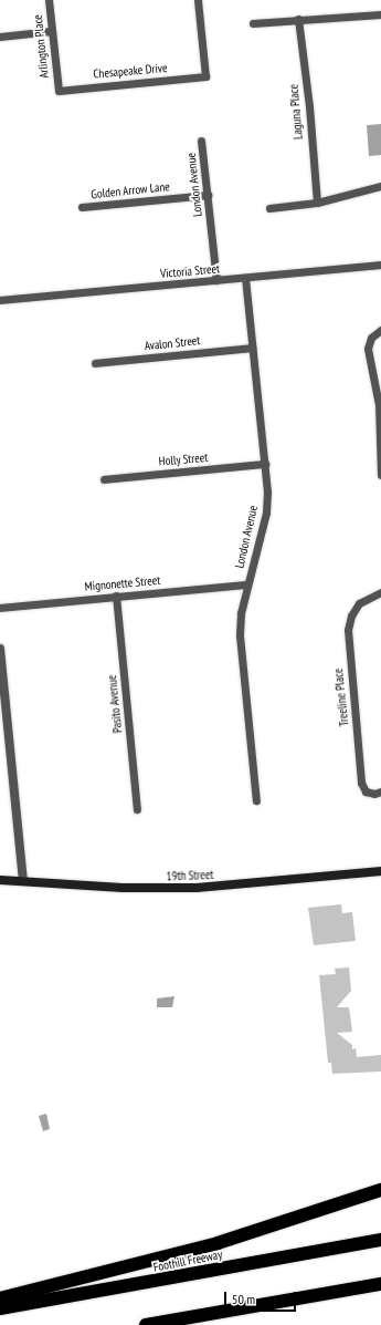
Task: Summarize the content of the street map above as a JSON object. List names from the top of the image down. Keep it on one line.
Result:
{"streets":{"highway":["Foothill Freeway"],"main road":["19th Street"],"street":["Arlington Place","Chesapeake Drive","Laguna Place","London Avenue","Golden Arrow Lane","Victoria Street","Avalon Street","Holly Street","Mignonette Street","Treeline Place","Pasito Avenue"]},"crossings":[["Arlington Place","Chesapeake Drive"],["London Avenue","Golden Arrow Lane"],["London Avenue","Victoria Street"],["London Avenue","Avalon Street"],["London Avenue","Holly Street"],["London Avenue","Mignonette Street"],["Mignonette Street","Pasito Avenue"]],"scale_bar":"50 m"}
